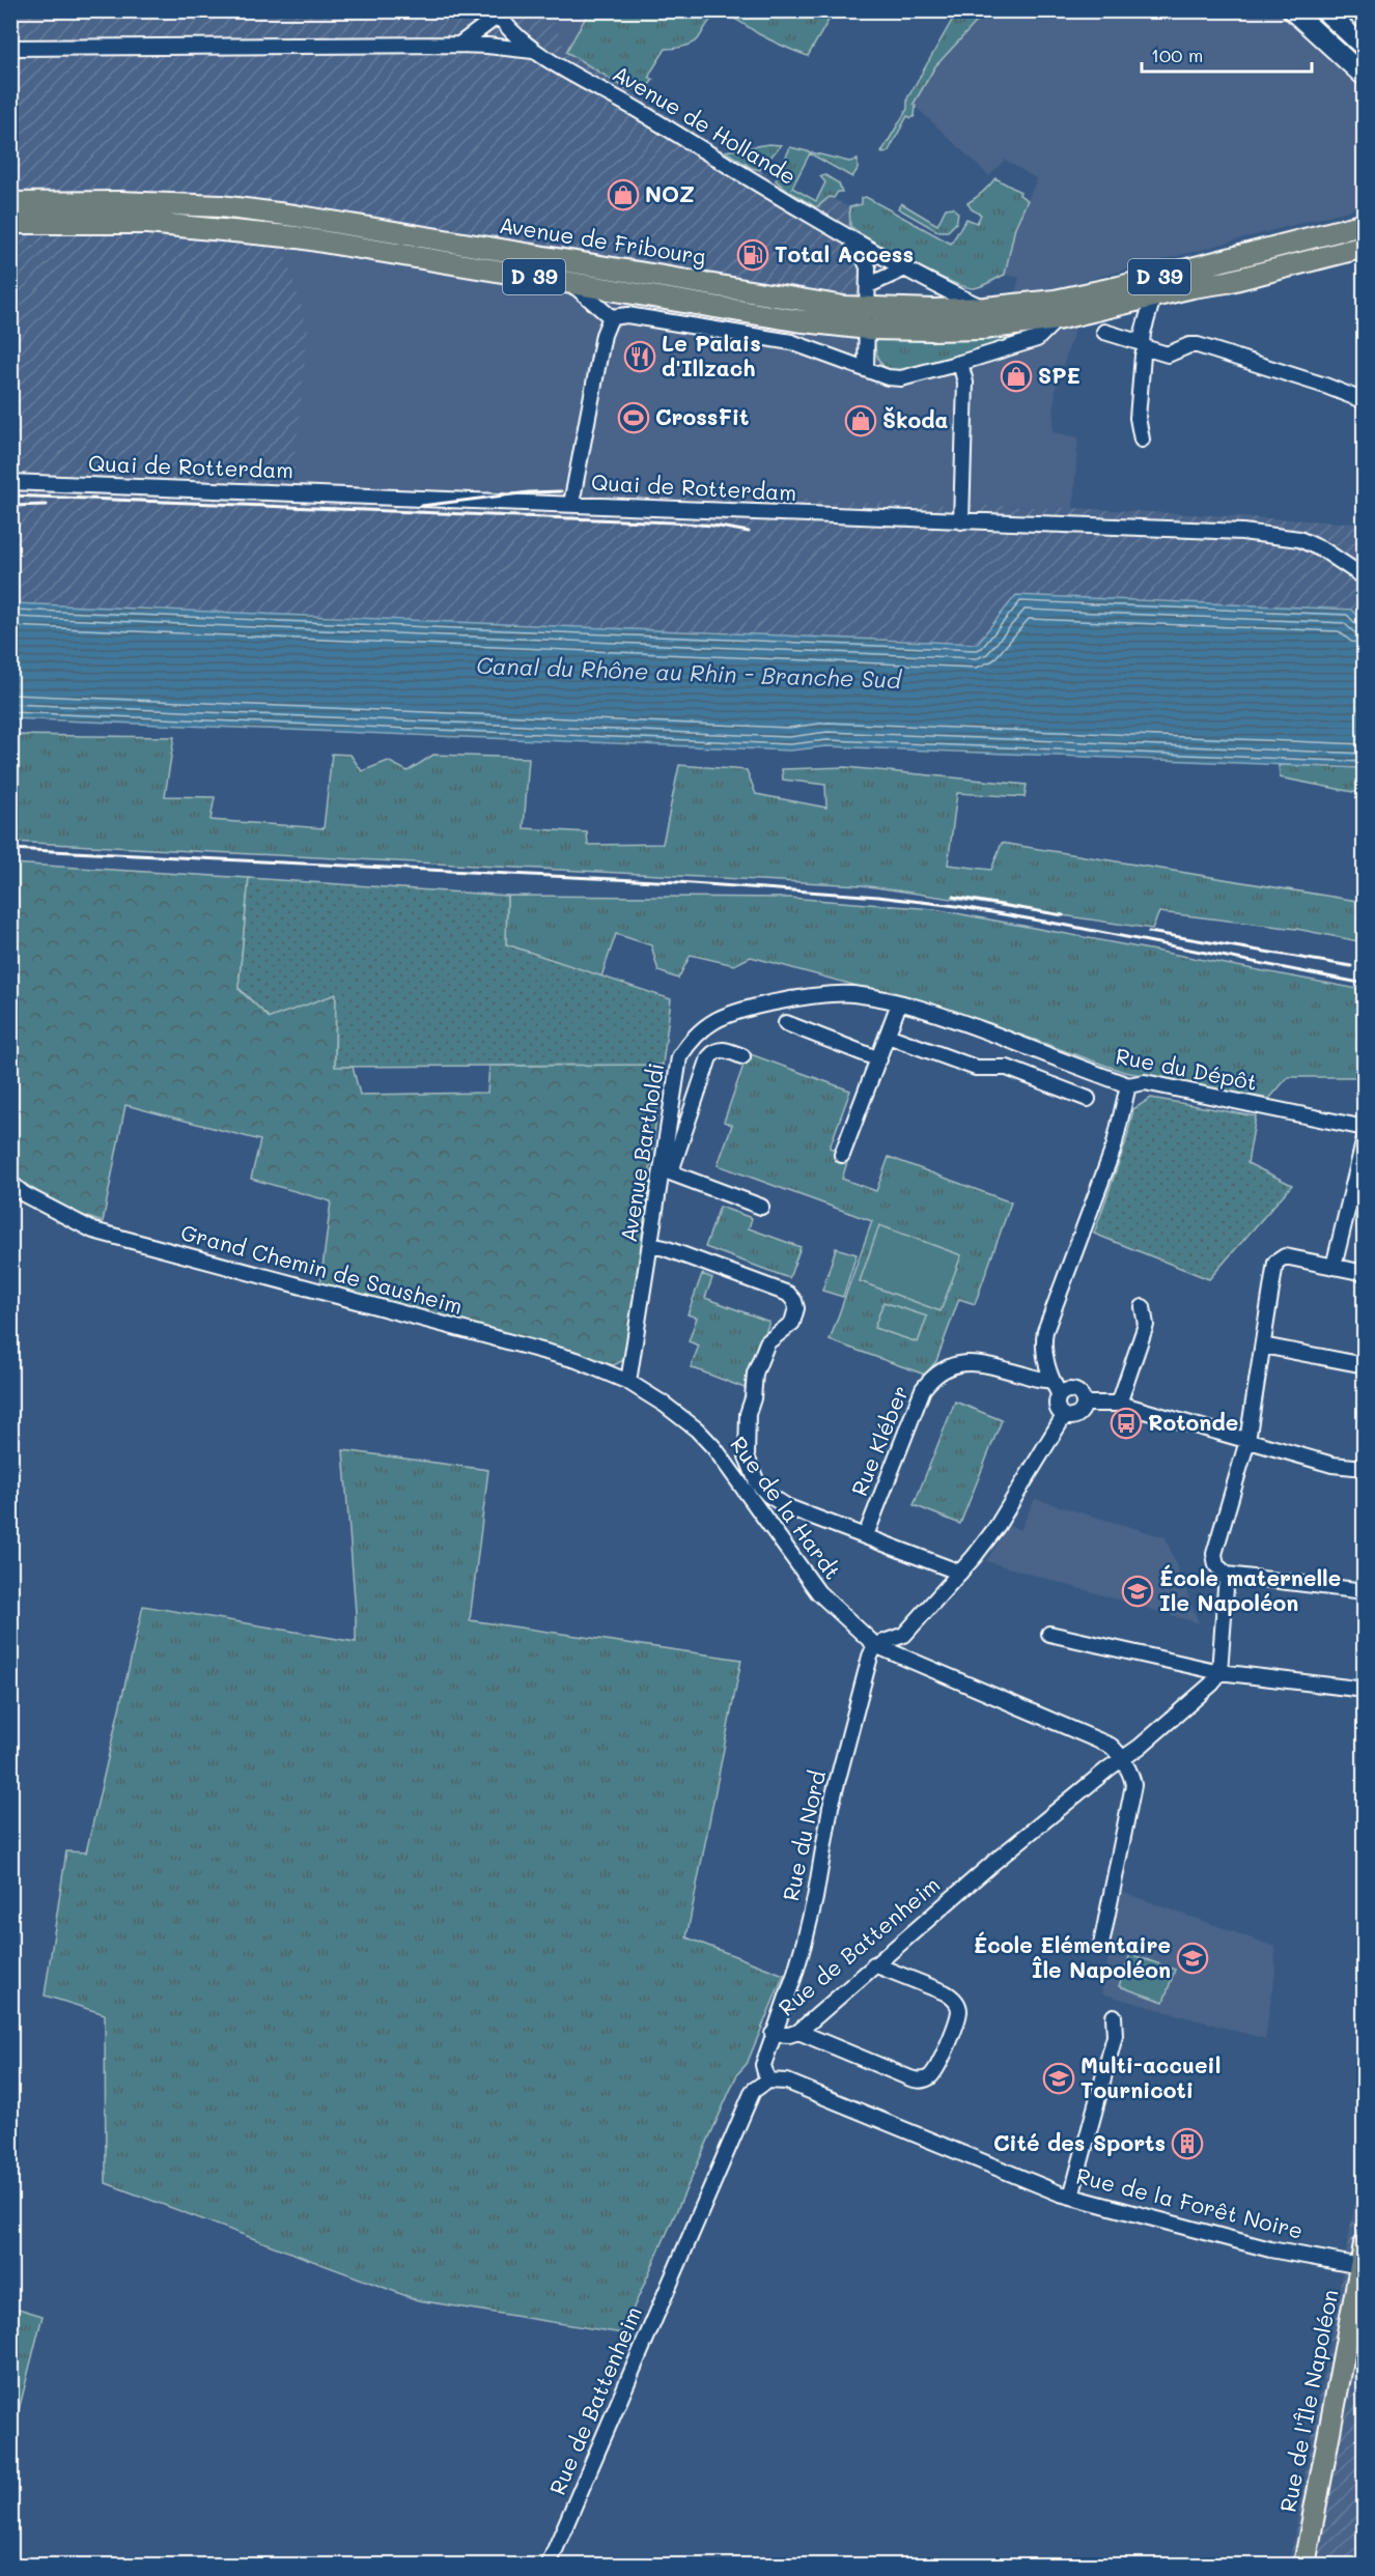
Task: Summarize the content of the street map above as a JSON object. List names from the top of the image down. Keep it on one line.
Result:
{"streets":{"main road":["Avenue de Fribourg","D 39","Rue de l'Île Napoléon"],"street":["Avenue de Hollande","Quai de Rotterdam","Rue du Dépôt","Avenue Bartholdi","Grand Chemin de Sausheim","Rue Kléber","Rue de la Hardt","Rue du Nord","Rue de Battenheim","Rue de la Forêt Noire"]},"crossings":[["Avenue de Hollande","Avenue de Fribourg"],["Rue du Dépôt","Avenue Bartholdi"],["Avenue Bartholdi","Grand Chemin de Sausheim"],["Avenue Bartholdi","Rue de la Hardt"],["Grand Chemin de Sausheim","Rue de la Hardt"],["Rue de la Hardt","Rue du Nord"],["Rue de la Hardt","Rue de Battenheim"],["Rue du Nord","Rue de Battenheim"],["Rue de Battenheim","Rue de la Forêt Noire"],["Rue de la Forêt Noire","Rue de l'Île Napoléon"]],"water":["Canal du Rhône au Rhin - Branche Sud"],"places":{"shop":["NOZ","SPE","Škoda"],"fuel station":["Total Access"],"restaurant":["Le Palais d'Illzach"],"sports":["CrossFit"],"bus stop":["Rotonde"],"school or university":["École maternelle Ile Napoléon","École Elémentaire Île Napoléon","Multi-accueil Tournicoti"],"building":["Cité des Sports"]},"scale_bar":"100 m"}
